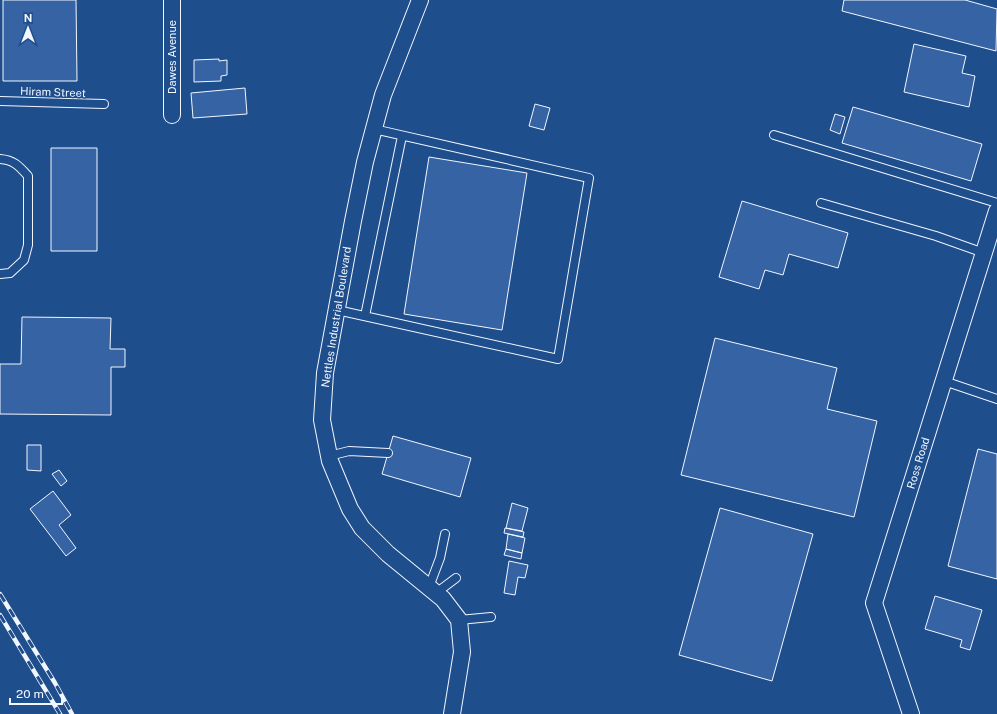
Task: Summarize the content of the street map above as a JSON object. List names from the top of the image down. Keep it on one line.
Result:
{"streets":{"street":["Dawes Avenue","Nettles Industrial Boulevard","Ross Road"],"lane":["Hiram Street"]},"scale_bar":"20 m","north":"top"}
